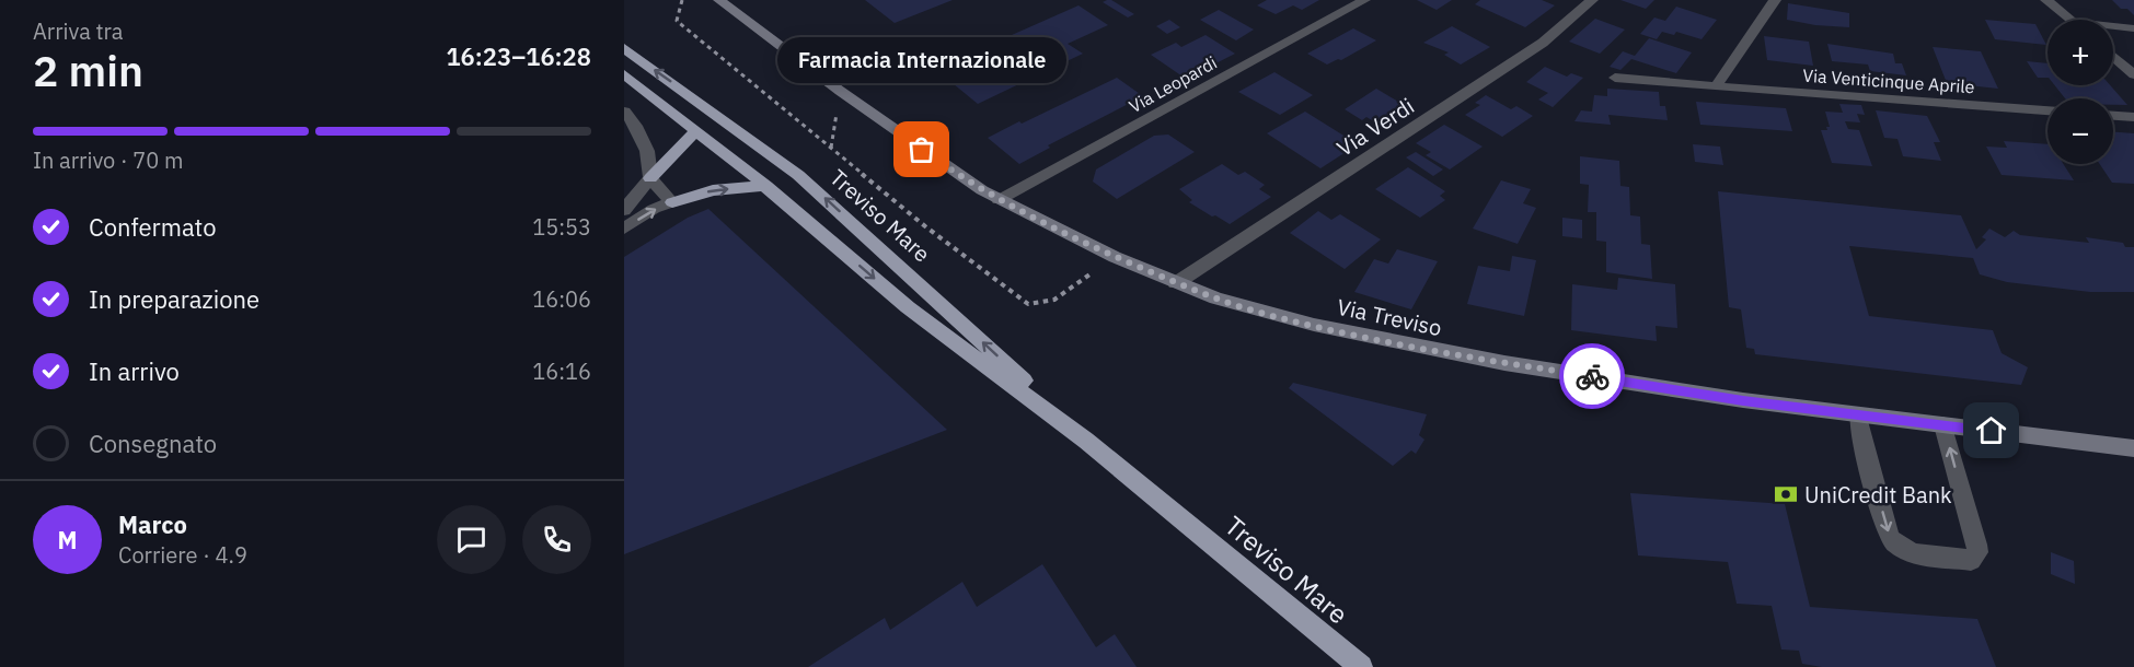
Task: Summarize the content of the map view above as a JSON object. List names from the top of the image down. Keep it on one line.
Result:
{"streets":{"highway":["Treviso Mare"],"main road":["Via Treviso"],"street":["Via Venticinque Aprile","Via Leopardi","Via Verdi"]},"crossings":[["Via Leopardi","Via Treviso"],["Via Verdi","Via Treviso"]],"places":{"other":["Farmacia Internazionale"],"bank":["UniCredit Bank"]},"page":{"heading":["2 min","Arriva tra","16:23–16:28"],"panel":["Marco","Corriere · 4.9"],"map_buttons":["+","−"],"bubble":"Farmacia Internazionale","bar":"In arrivo · 70 m","list":[["Confermato","15:53"],["In preparazione","16:06"],["In arrivo","16:16"],"Consegnato"],"round":"M"}}
